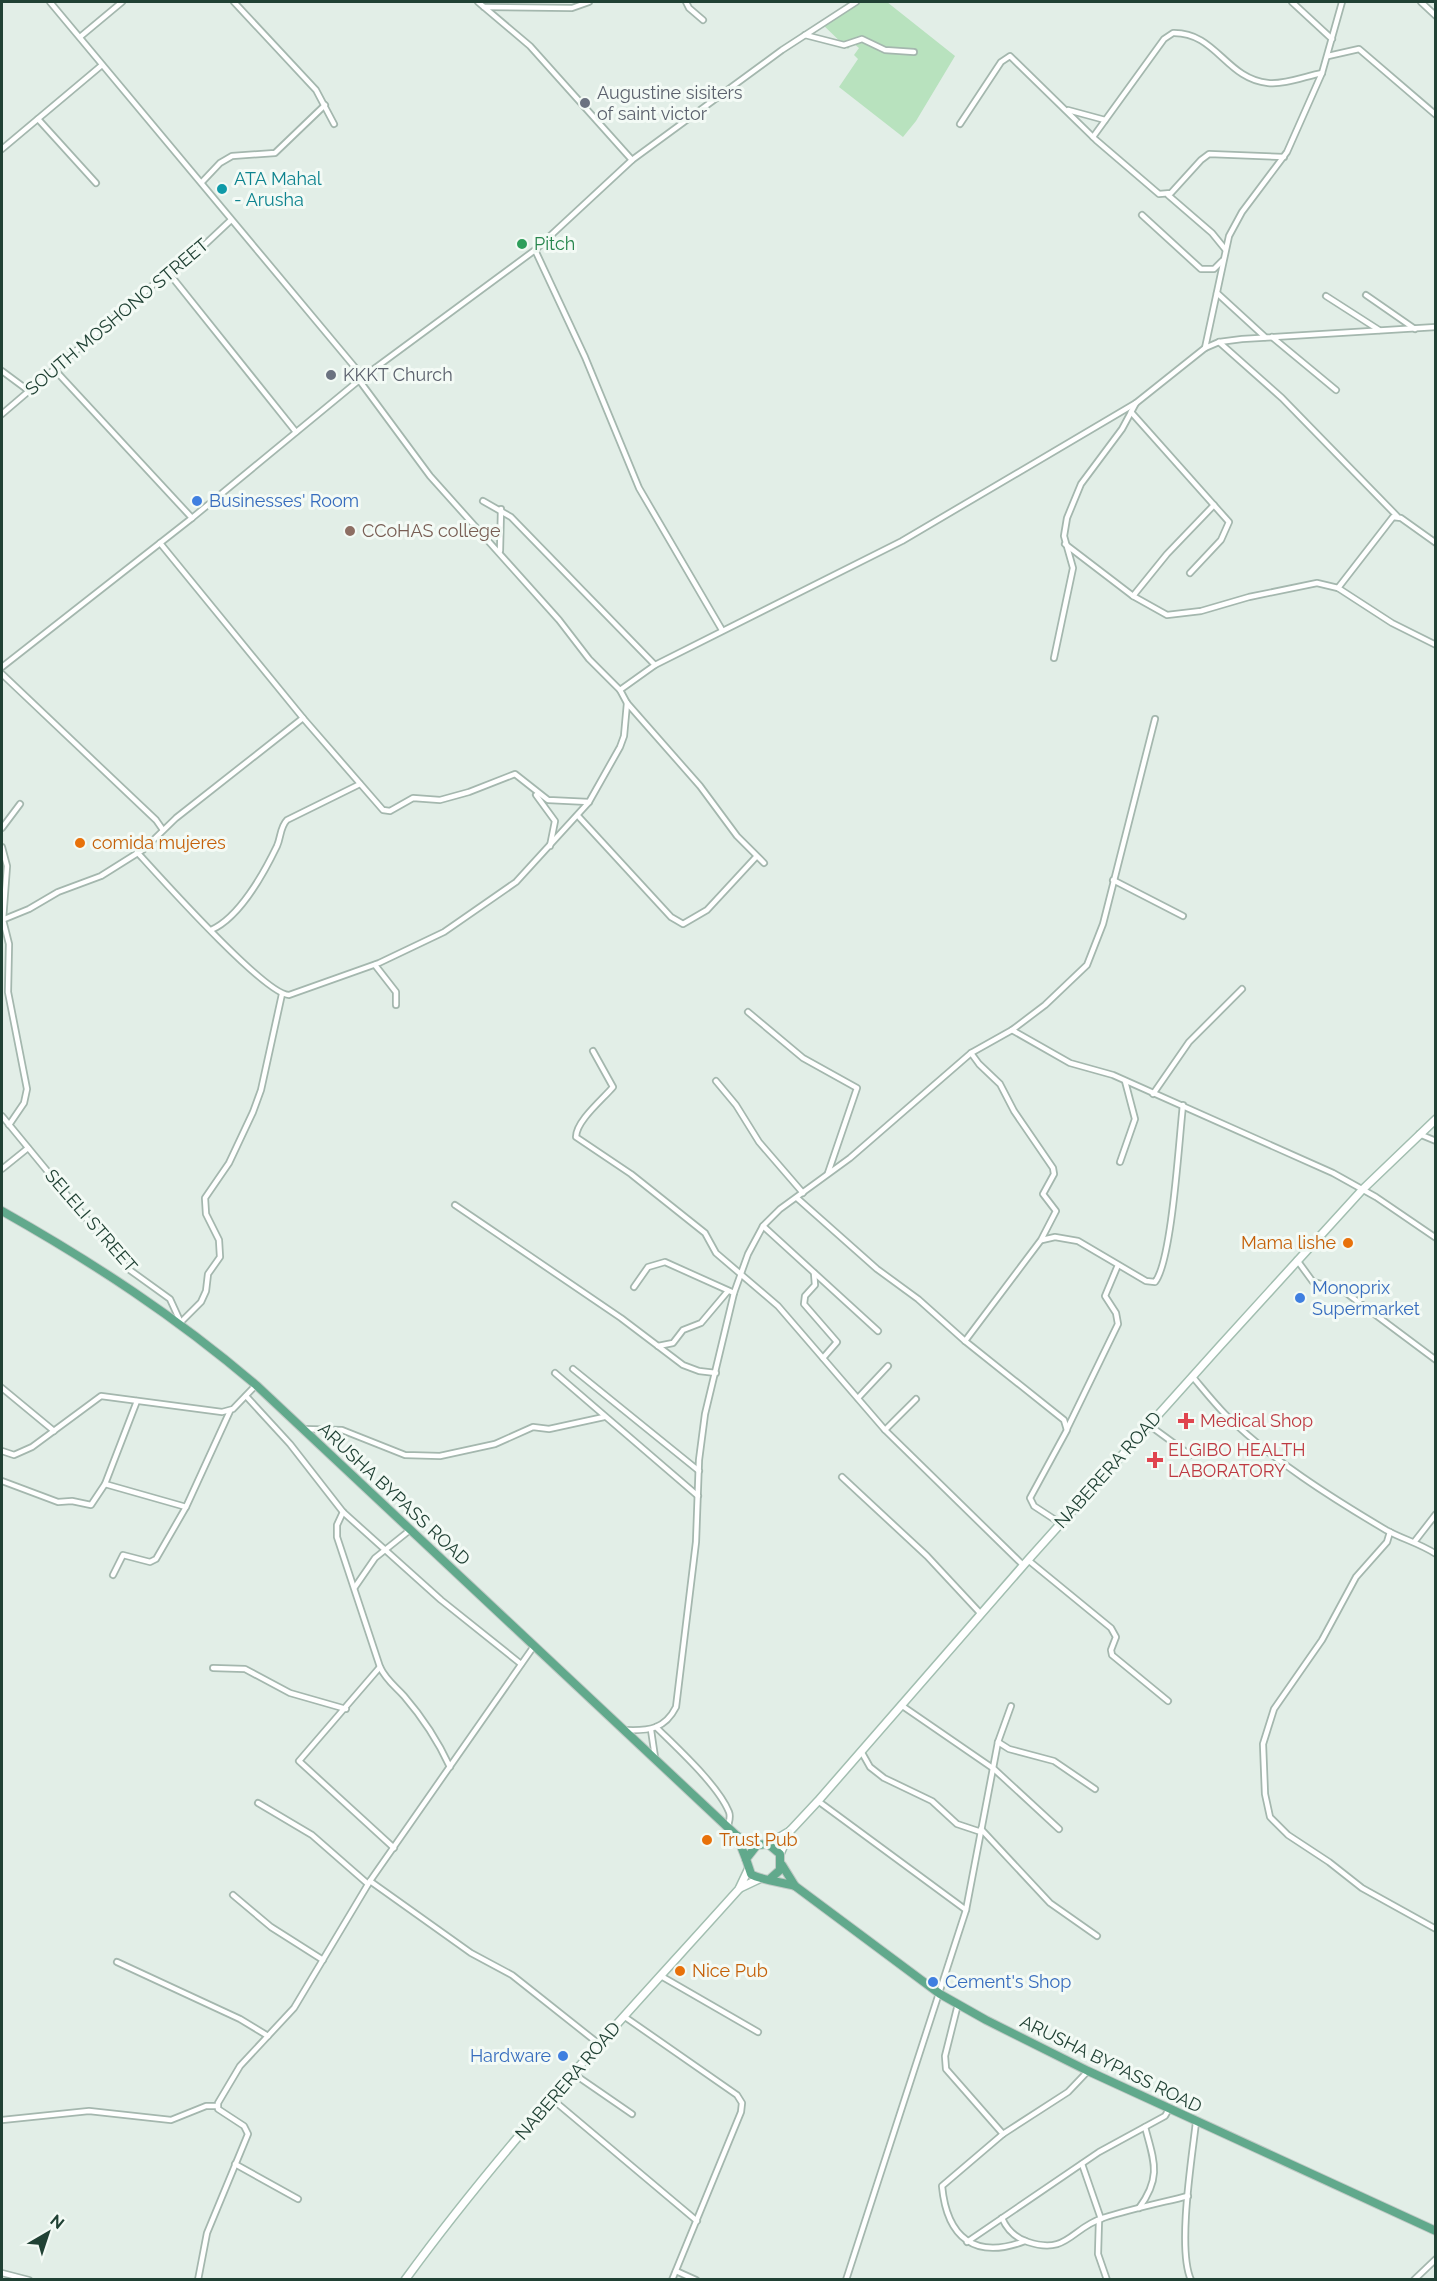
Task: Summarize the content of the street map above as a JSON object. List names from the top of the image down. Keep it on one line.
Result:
{"streets":{"main road":["ARUSHA BYPASS ROAD"],"street":["SOUTH MOSHONO STREET","SELELI STREET","NABERERA ROAD"]},"crossings":[["SELELI STREET","ARUSHA BYPASS ROAD"],["NABERERA ROAD","ARUSHA BYPASS ROAD"]],"places":{"other":["Augustine sisiters of saint victor","ATA Mahal - Arusha","Pitch","KKKT Church","Businesses' Room","CCoHAS college","comida mujeres","Mama lishe","Monoprix Supermarket","Trust Pub","Nice Pub","Cement's Shop","Hardware"],"health":["Medical Shop","ELGIBO HEALTH LABORATORY"]},"north":"top right"}
